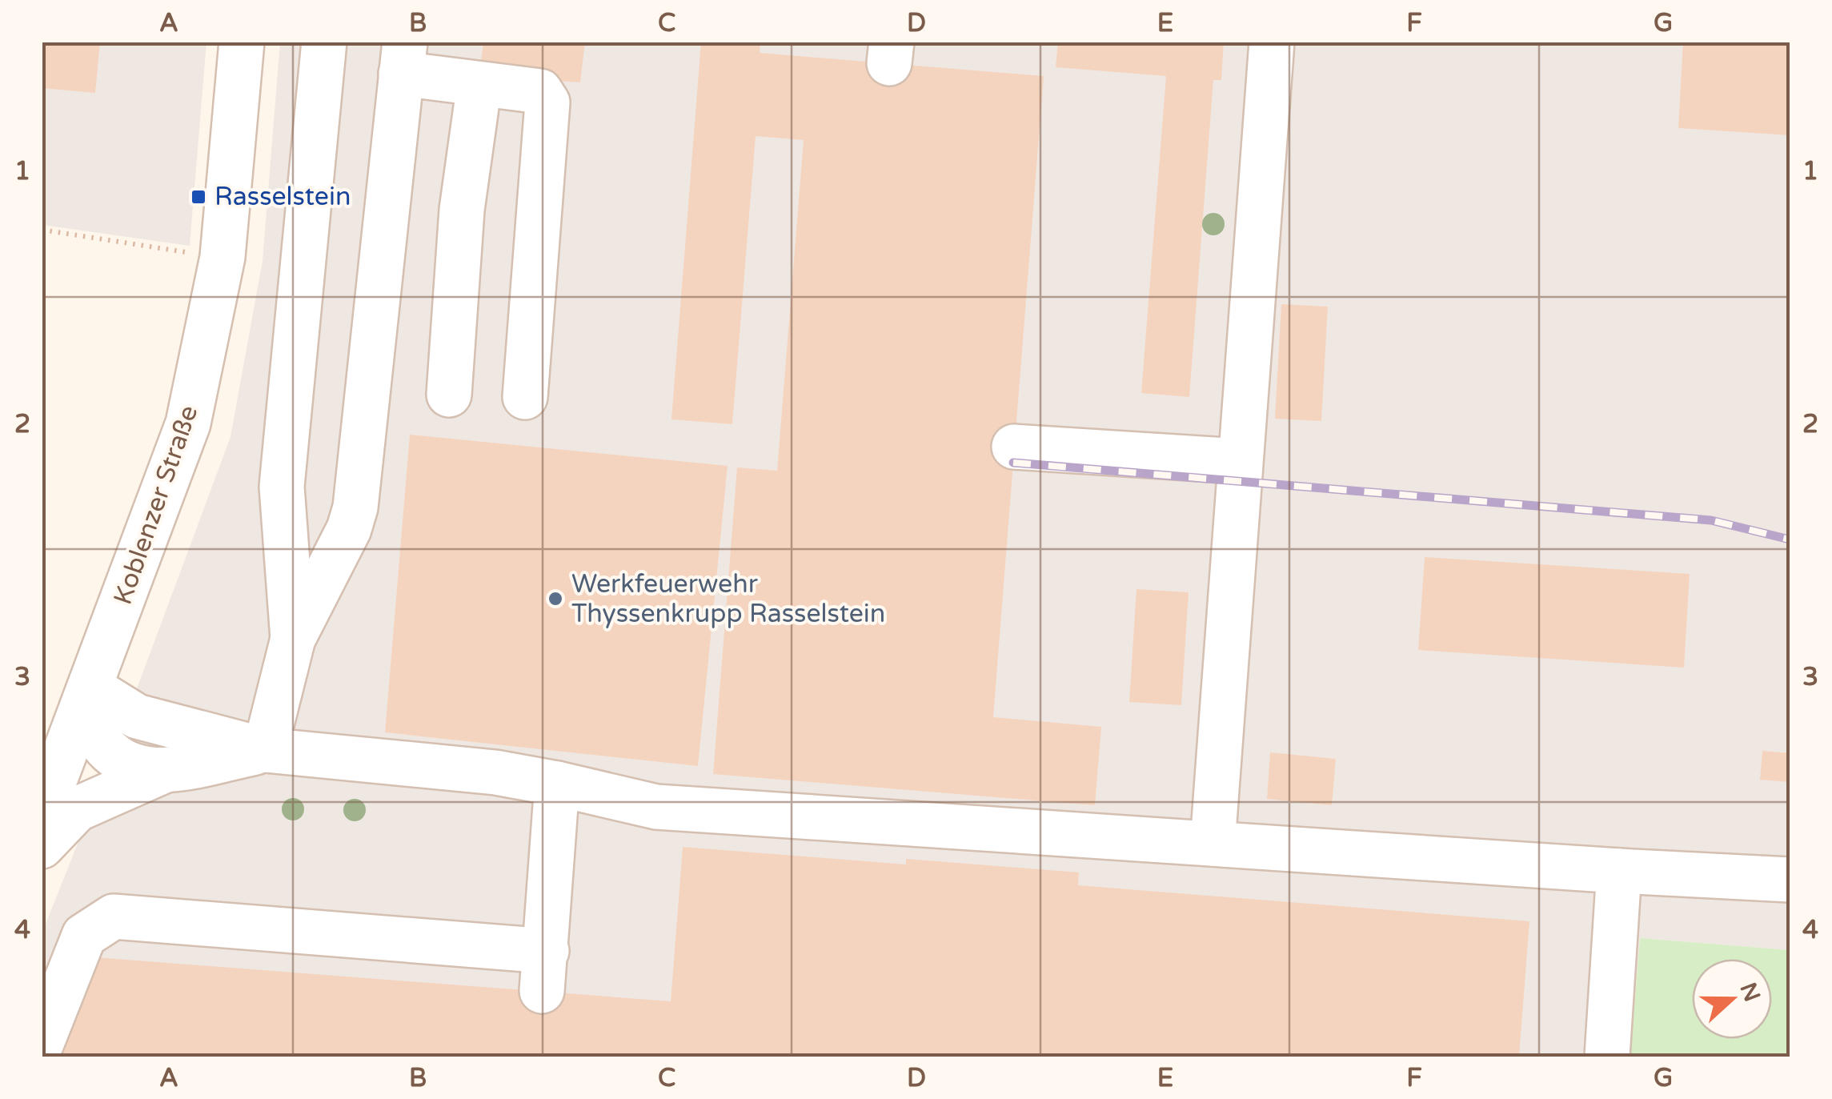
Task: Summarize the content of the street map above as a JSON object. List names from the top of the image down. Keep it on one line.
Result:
{"streets":{"street":["Koblenzer Straße"]},"places":{"transit":["Rasselstein"],"other":["Werkfeuerwehr Thyssenkrupp Rasselstein"]},"north":"right","grid":{"columns":["A","B","C","D","E","F","G"],"rows":["1","2","3","4"]}}
